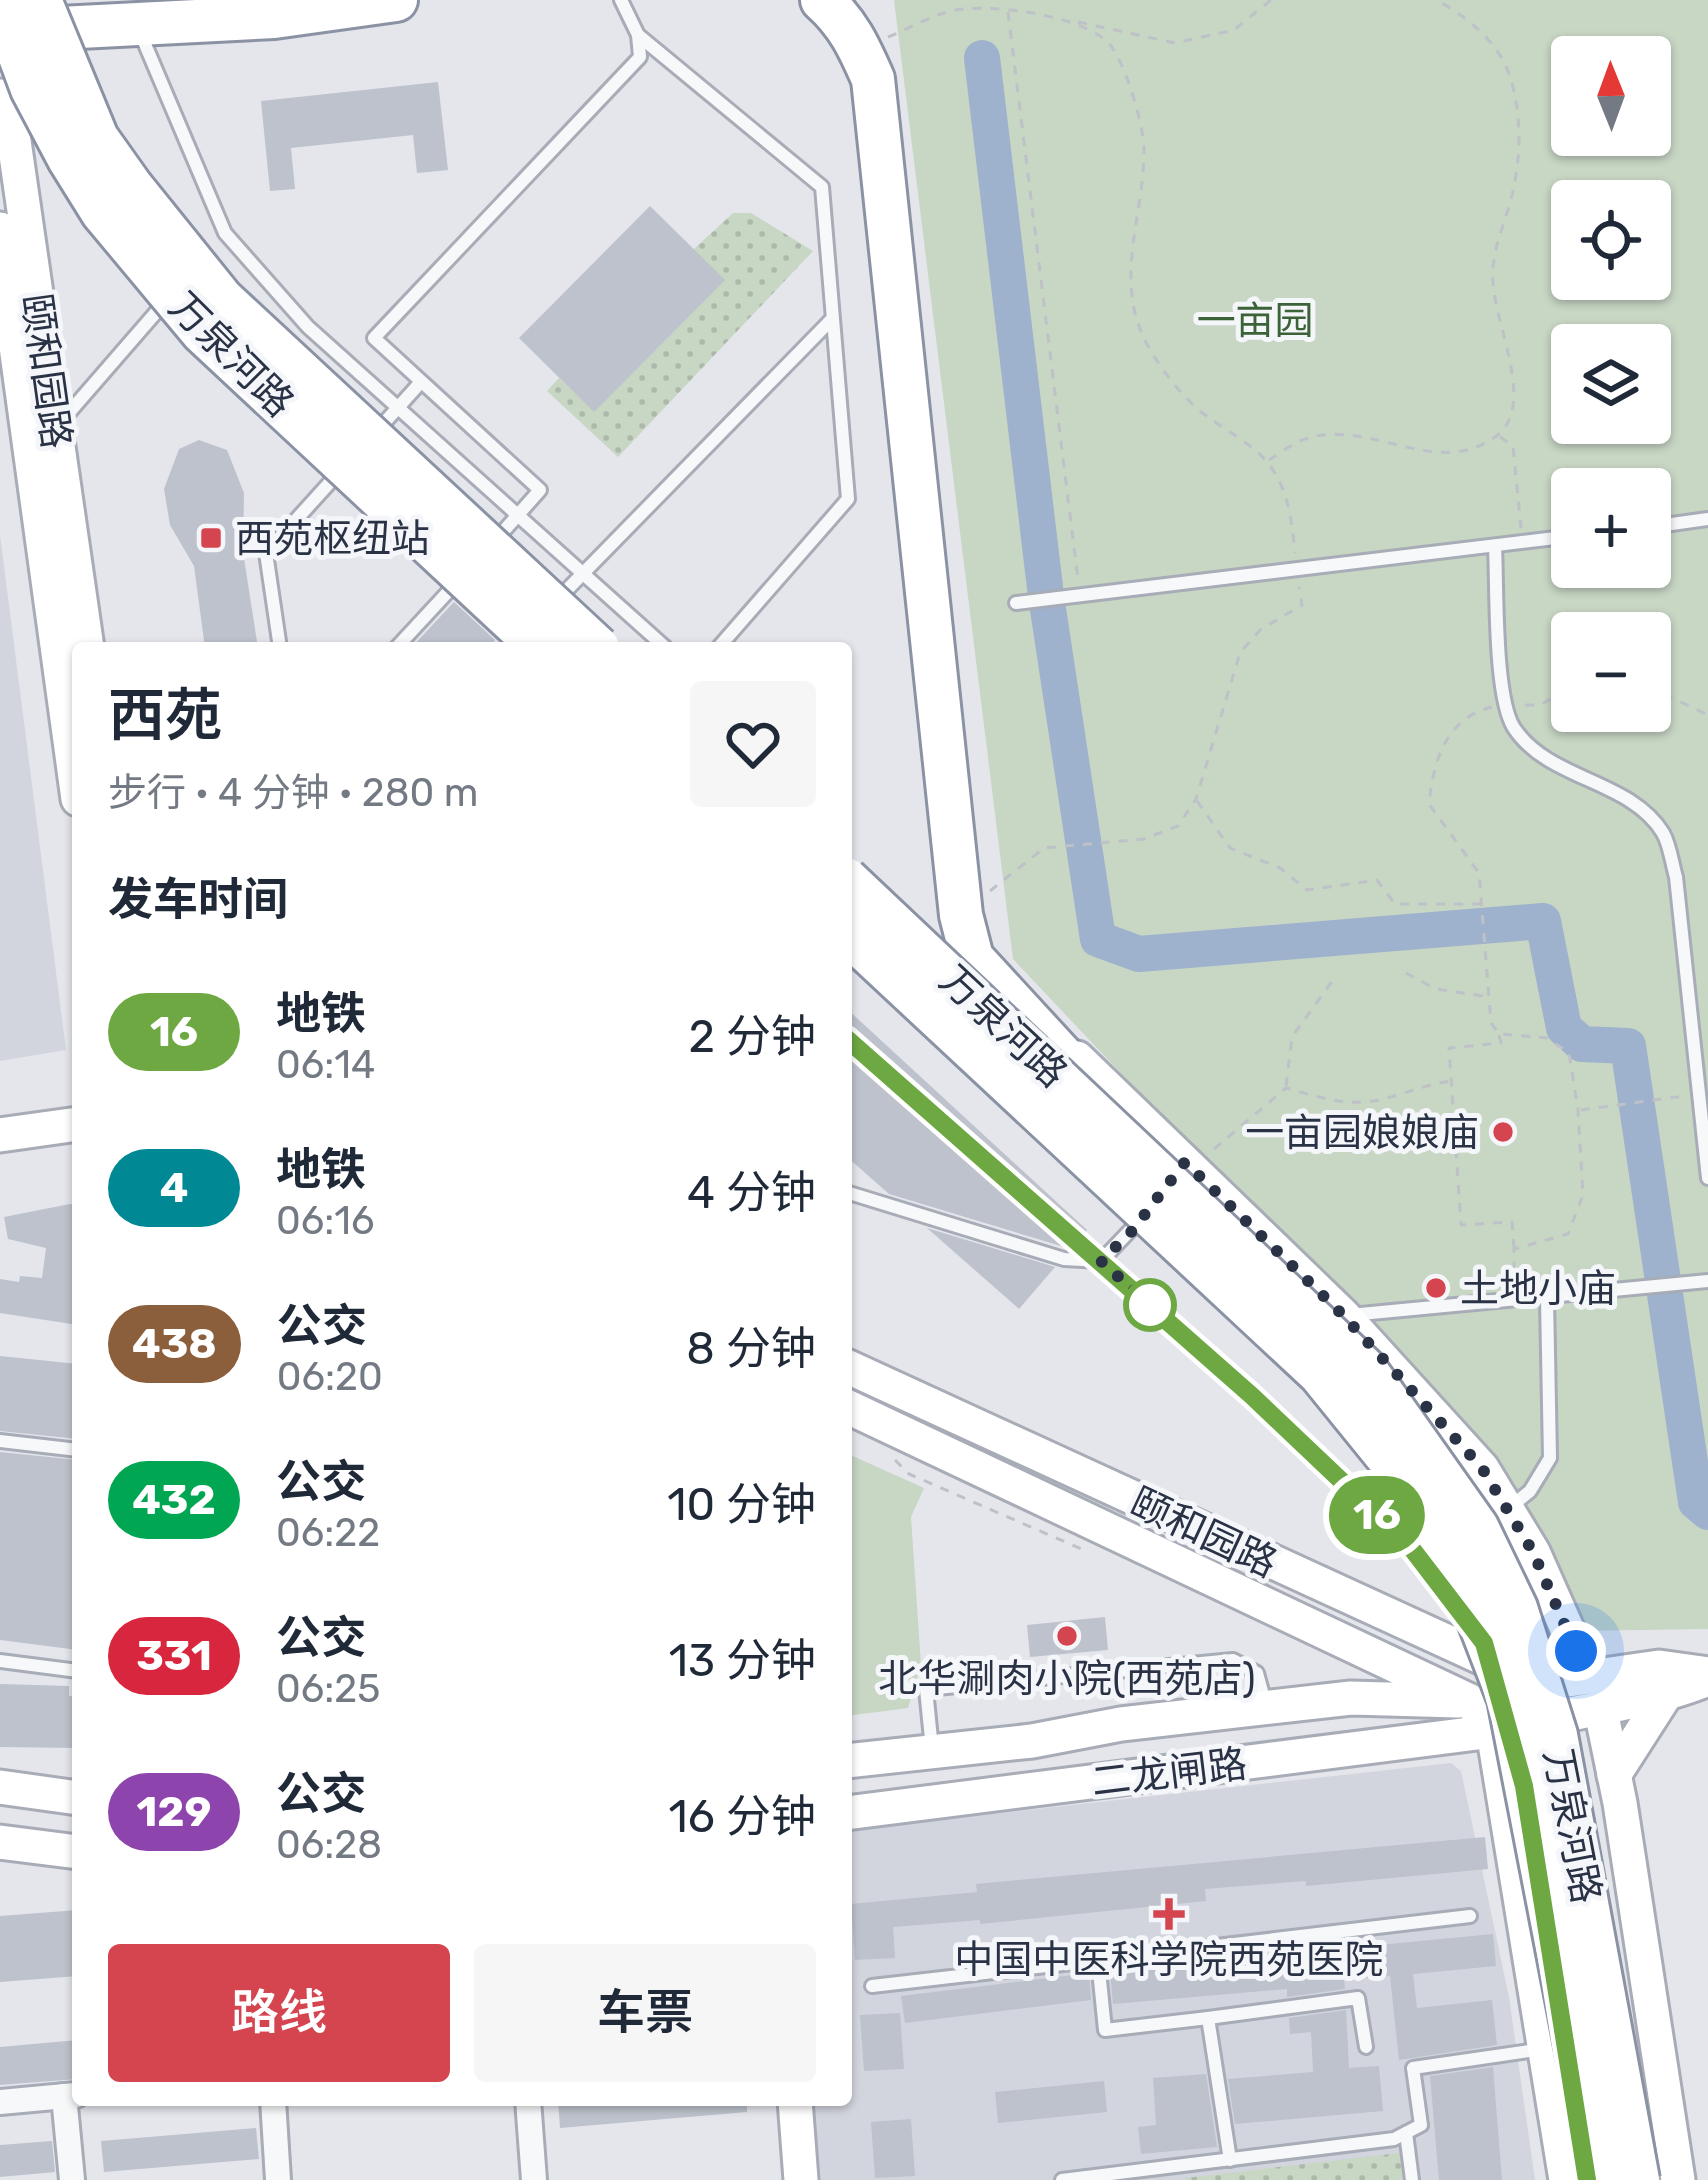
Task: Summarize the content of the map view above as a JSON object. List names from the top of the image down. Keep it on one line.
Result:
{"streets":{"highway":["万泉河路"],"main road":["颐和园路","二龙闸路"]},"crossings":[["万泉河路","二龙闸路"],["颐和园路","二龙闸路"]],"parks":["一亩园"],"places":{"transit":["西苑枢纽站"],"other":["一亩园娘娘庙","土地小庙","北华涮肉小院(西苑店)"],"health":["中国中医科学院西苑医院"]},"lines":["metro line 16"],"north":"top","page":{"on_map":"16","map_buttons":["+","−"],"heading":[["西苑","步行 · 4 分钟 · 280 m"],"发车时间"],"list":[{"mark":"16","name":"地铁","note":"06:14","value":"2 分钟"},{"mark":"4","name":"地铁","note":"06:16","value":"4 分钟"},{"mark":"438","name":"公交","note":"06:20","value":"8 分钟"},{"mark":"432","name":"公交","note":"06:22","value":"10 分钟"},{"mark":"331","name":"公交","note":"06:25","value":"13 分钟"},{"mark":"129","name":"公交","note":"06:28","value":"16 分钟"}],"buttons":["路线","车票"]}}
